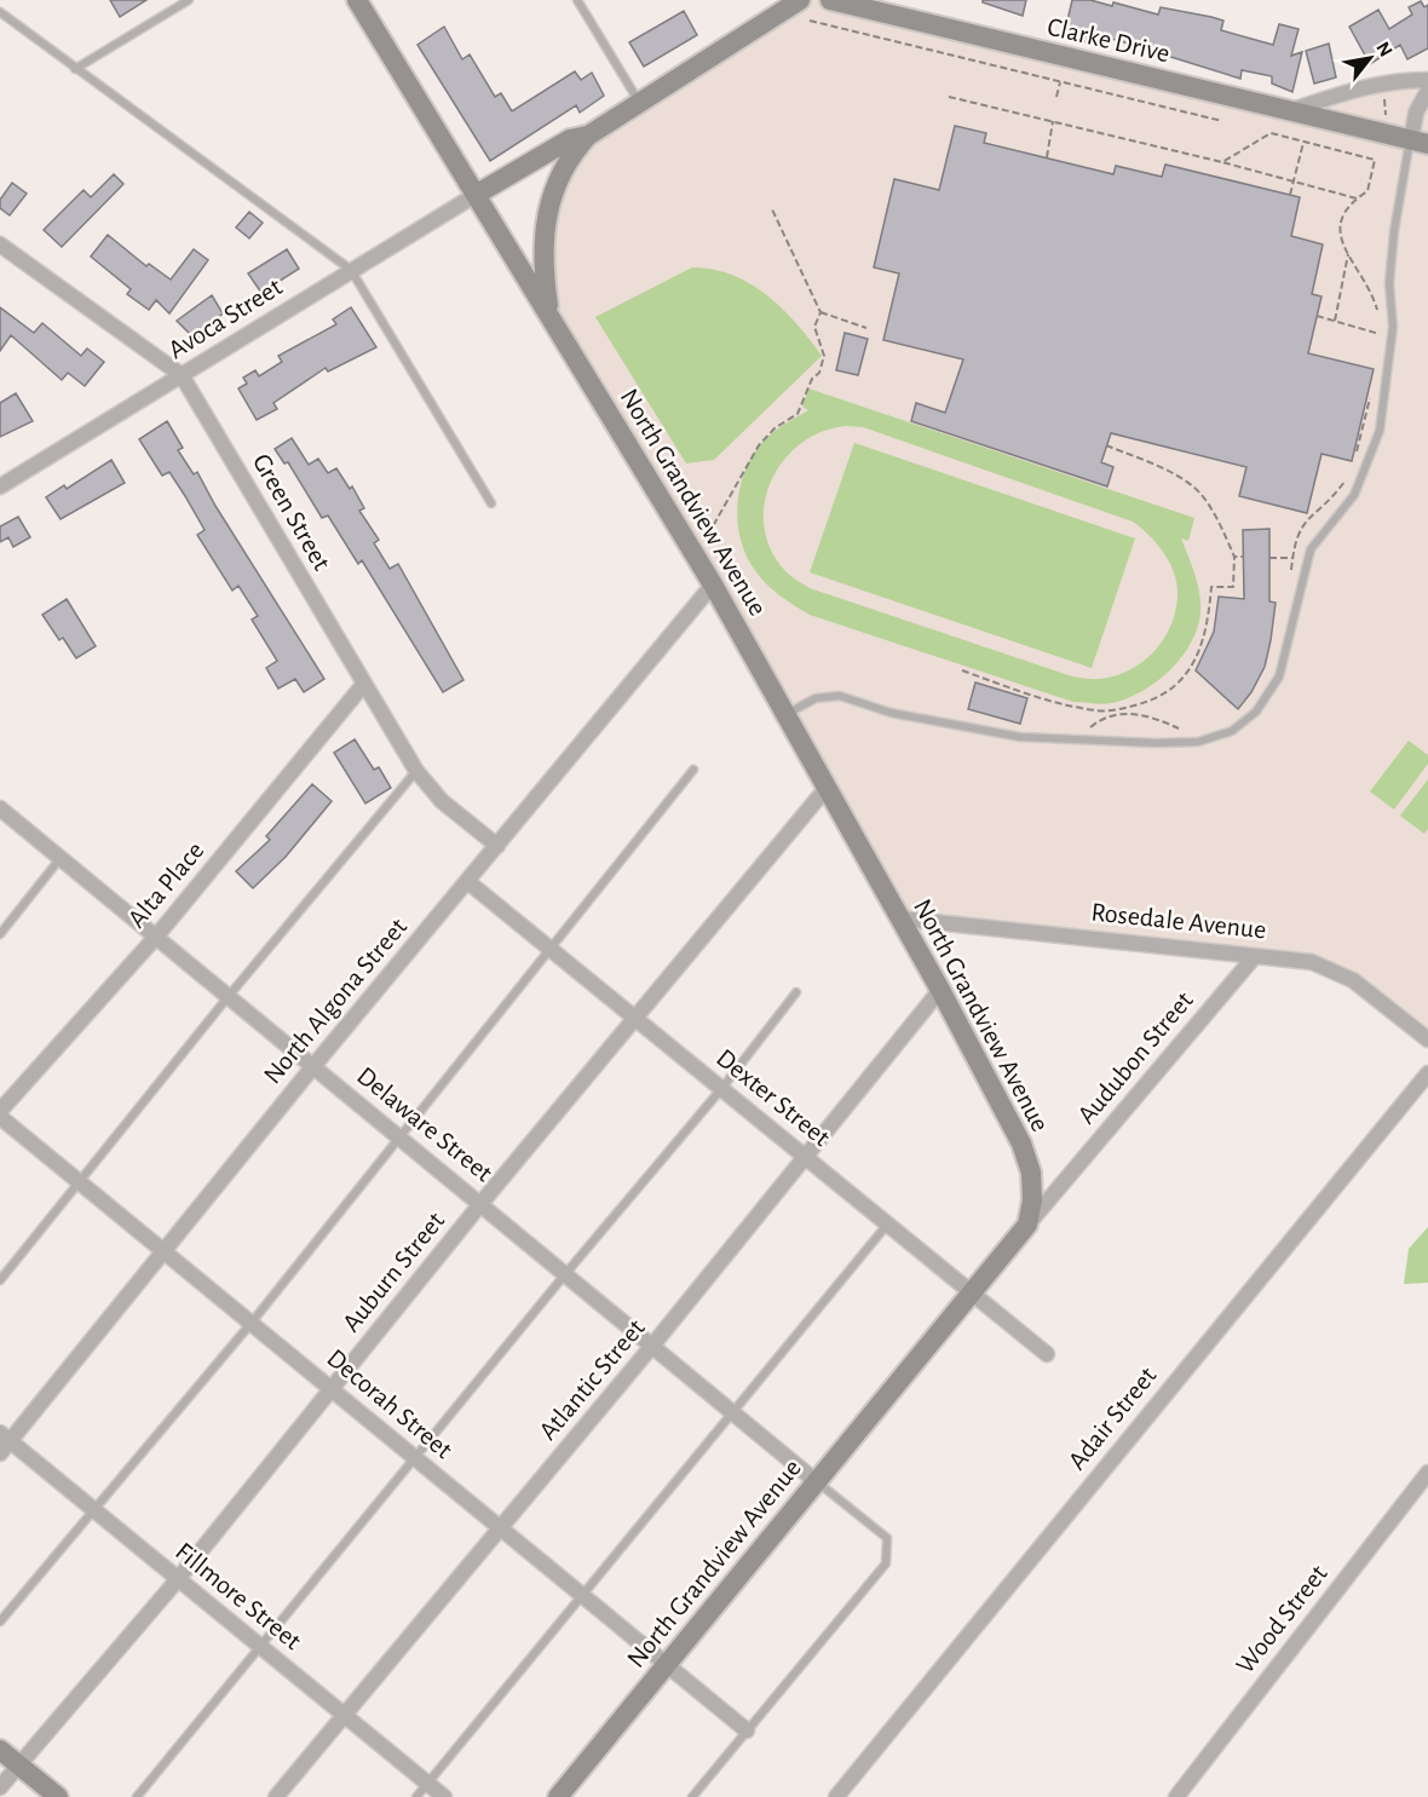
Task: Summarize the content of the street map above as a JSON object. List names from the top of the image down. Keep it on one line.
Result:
{"streets":{"street":["Clarke Drive","Avoca Street","North Grandview Avenue","Green Street","Alta Place","Rosedale Avenue","North Algona Street","Audubon Street","Dexter Street","Delaware Street","Auburn Street","Atlantic Street","Decorah Street","Adair Street","Fillmore Street","Wood Street"]},"crossings":[["Avoca Street","North Grandview Avenue"],["Avoca Street","Green Street"],["North Grandview Avenue","Rosedale Avenue"],["North Grandview Avenue","North Algona Street"],["North Grandview Avenue","Audubon Street"],["North Grandview Avenue","Dexter Street"],["North Grandview Avenue","Delaware Street"],["North Grandview Avenue","Auburn Street"],["North Grandview Avenue","Atlantic Street"],["North Grandview Avenue","Decorah Street"],["Green Street","Alta Place"],["Green Street","North Algona Street"],["Alta Place","Delaware Street"],["Rosedale Avenue","Audubon Street"],["North Algona Street","Dexter Street"],["North Algona Street","Delaware Street"],["North Algona Street","Decorah Street"],["North Algona Street","Fillmore Street"],["Dexter Street","Auburn Street"],["Dexter Street","Atlantic Street"],["Delaware Street","Auburn Street"],["Delaware Street","Atlantic Street"],["Auburn Street","Decorah Street"],["Auburn Street","Fillmore Street"],["Atlantic Street","Decorah Street"],["Atlantic Street","Fillmore Street"]],"north":"top right"}
